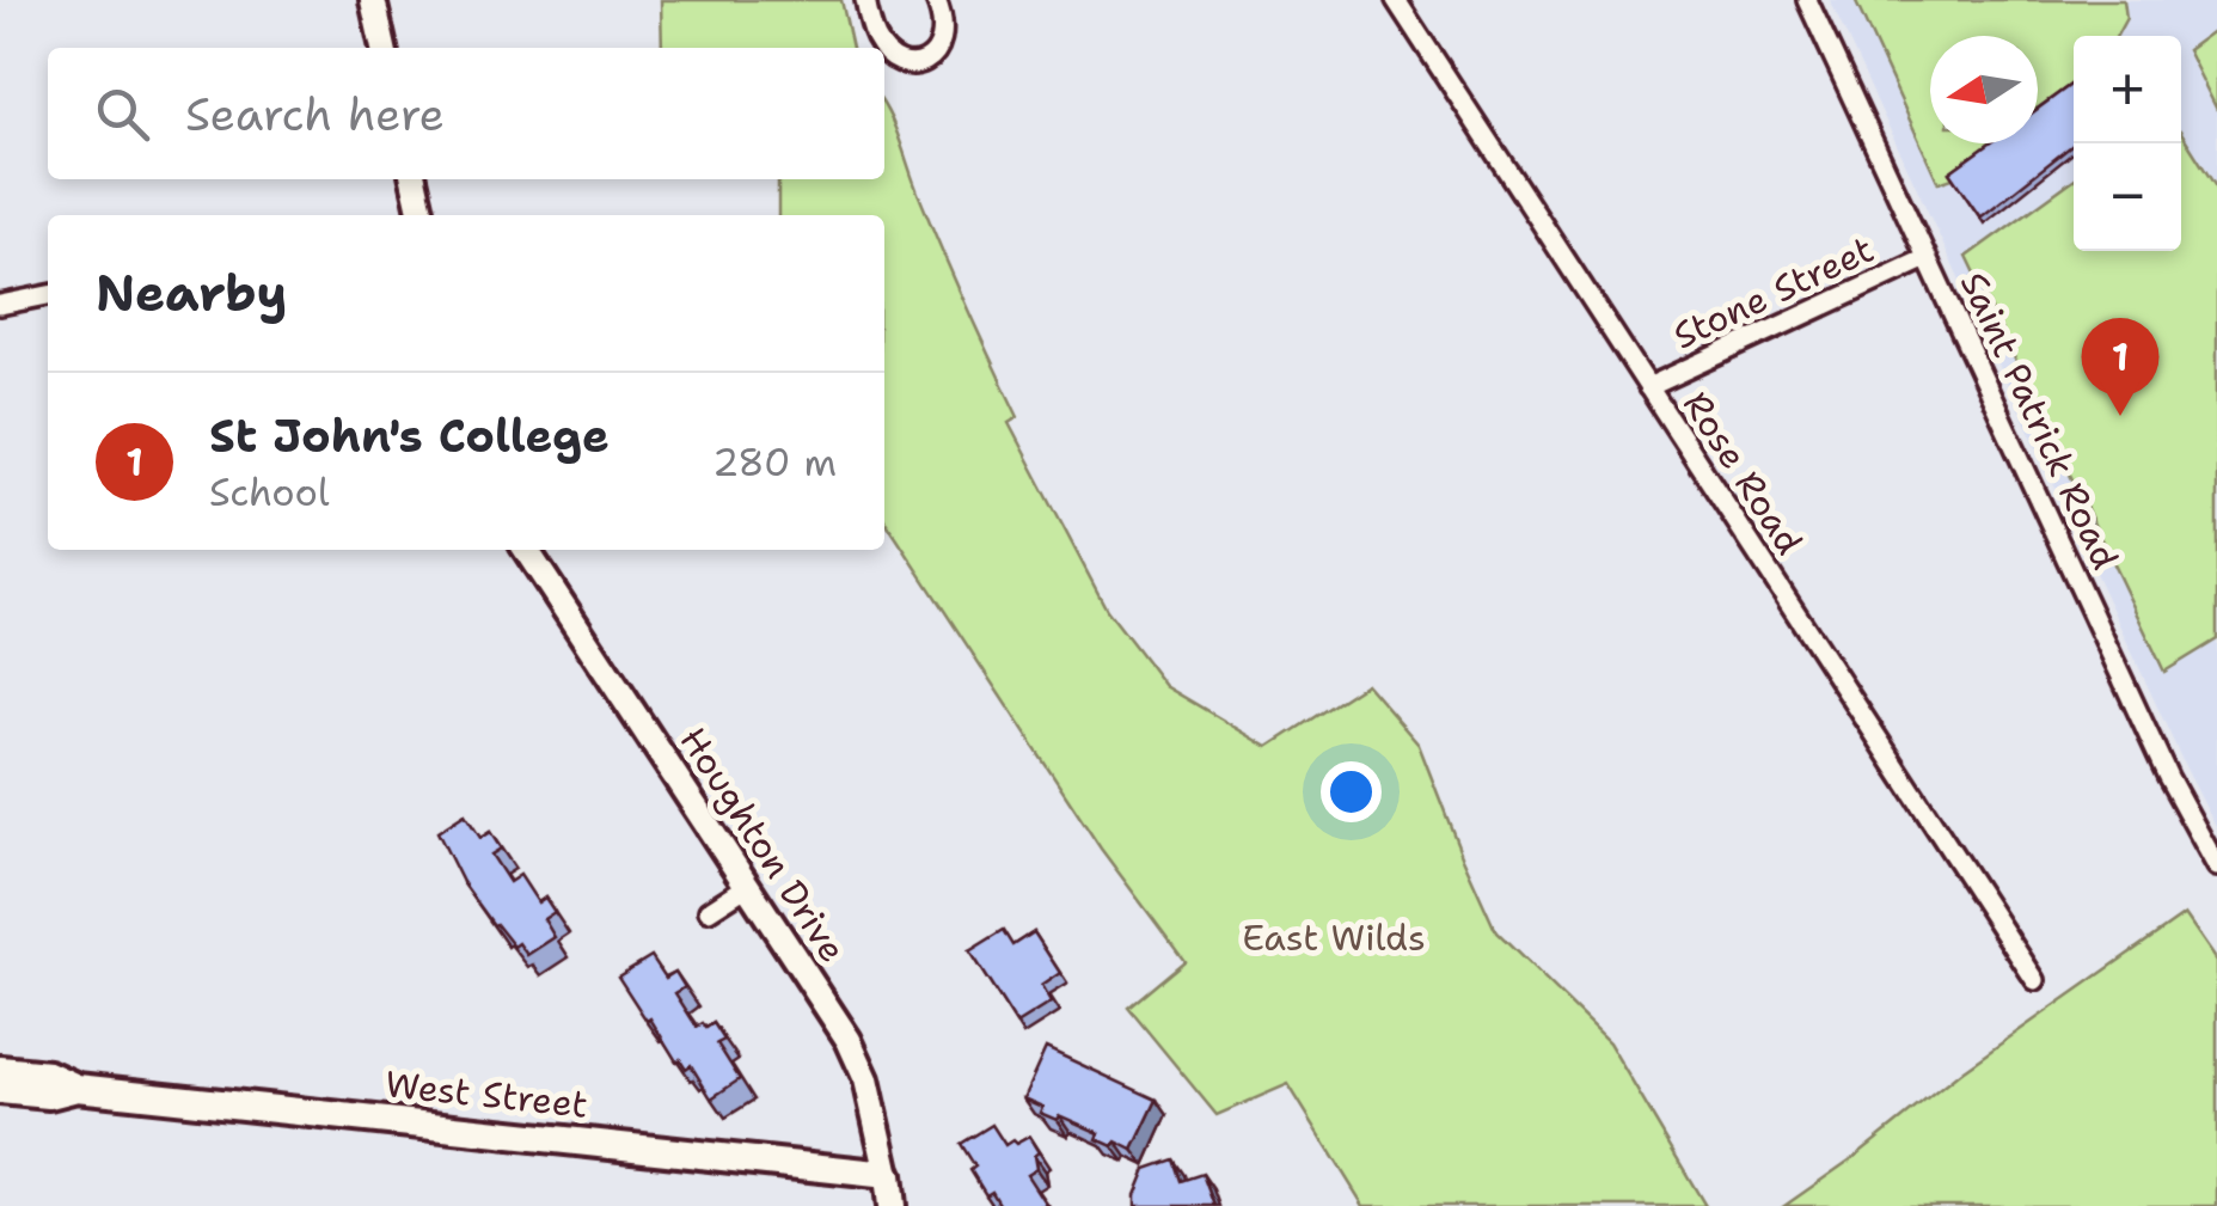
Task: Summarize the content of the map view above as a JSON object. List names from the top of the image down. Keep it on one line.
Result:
{"streets":{"main road":["Houghton Drive","West Street"],"street":["Stone Street","Saint Patrick Road","Rose Road"]},"crossings":[["Stone Street","Saint Patrick Road"],["Stone Street","Rose Road"],["Houghton Drive","West Street"]],"parks":["East Wilds"],"north":"left","page":{"map_buttons":["+","−"],"search":"Search here","heading":"Nearby","pins":"1","list":[{"mark":"1","name":"St John's College","note":"School","value":"280 m"}]}}
